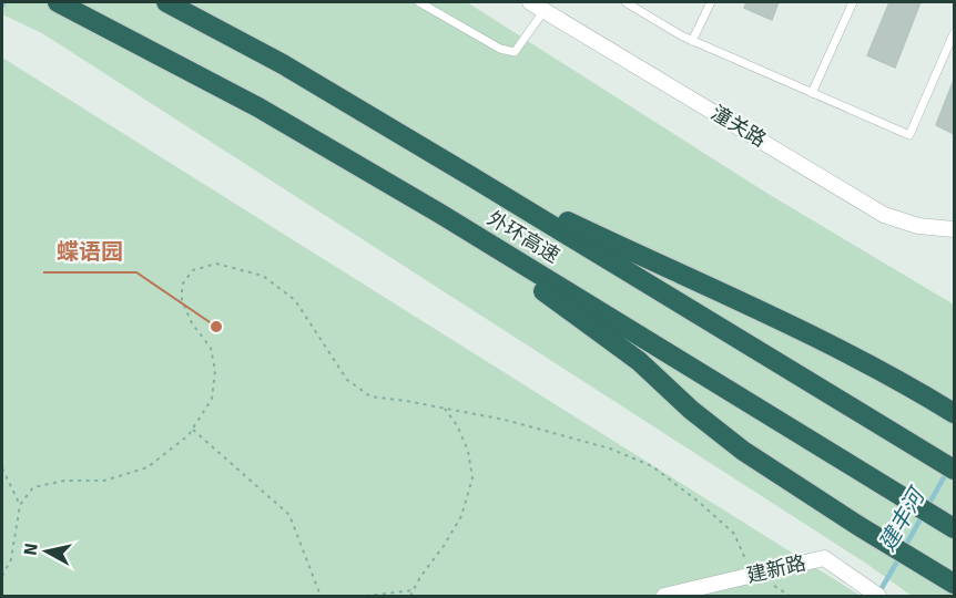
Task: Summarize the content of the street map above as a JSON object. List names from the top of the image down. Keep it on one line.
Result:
{"streets":{"highway":["外环高速"],"street":["潼关路","建新路"]},"water":["建丰河"],"places":["蝶语园"],"north":"left"}
